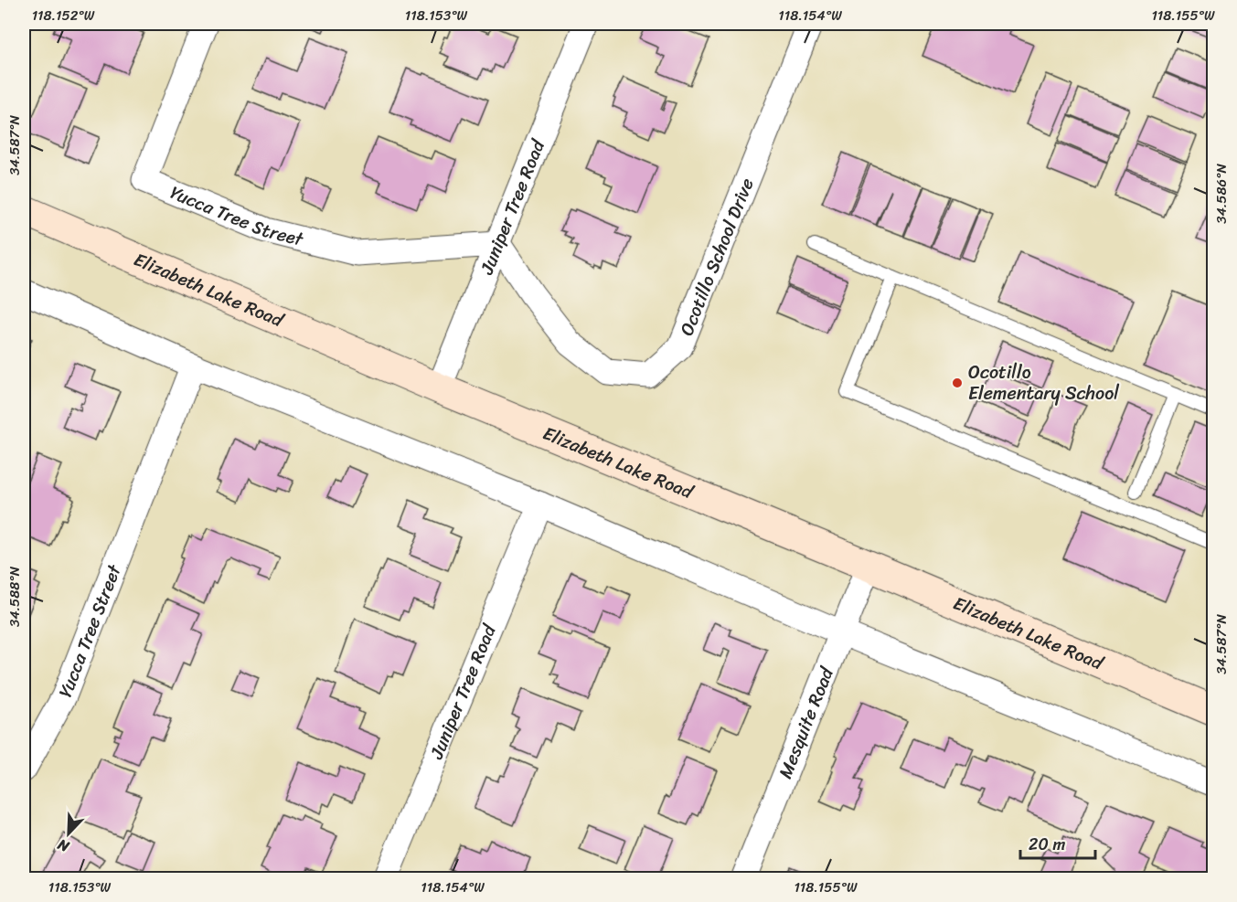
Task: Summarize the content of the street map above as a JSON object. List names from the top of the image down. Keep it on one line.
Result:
{"streets":{"main road":["Elizabeth Lake Road"],"street":["Juniper Tree Road","Yucca Tree Street","Ocotillo School Drive","Mesquite Road"]},"crossings":[["Juniper Tree Road","Yucca Tree Street"],["Juniper Tree Road","Ocotillo School Drive"],["Juniper Tree Road","Elizabeth Lake Road"],["Yucca Tree Street","Ocotillo School Drive"],["Elizabeth Lake Road","Mesquite Road"]],"places":["Ocotillo Elementary School"],"scale_bar":"20 m","north":"bottom left","coordinates":["118.152°W","118.153°W","118.154°W","118.155°W","34.587°N","34.586°N","34.588°N"]}
